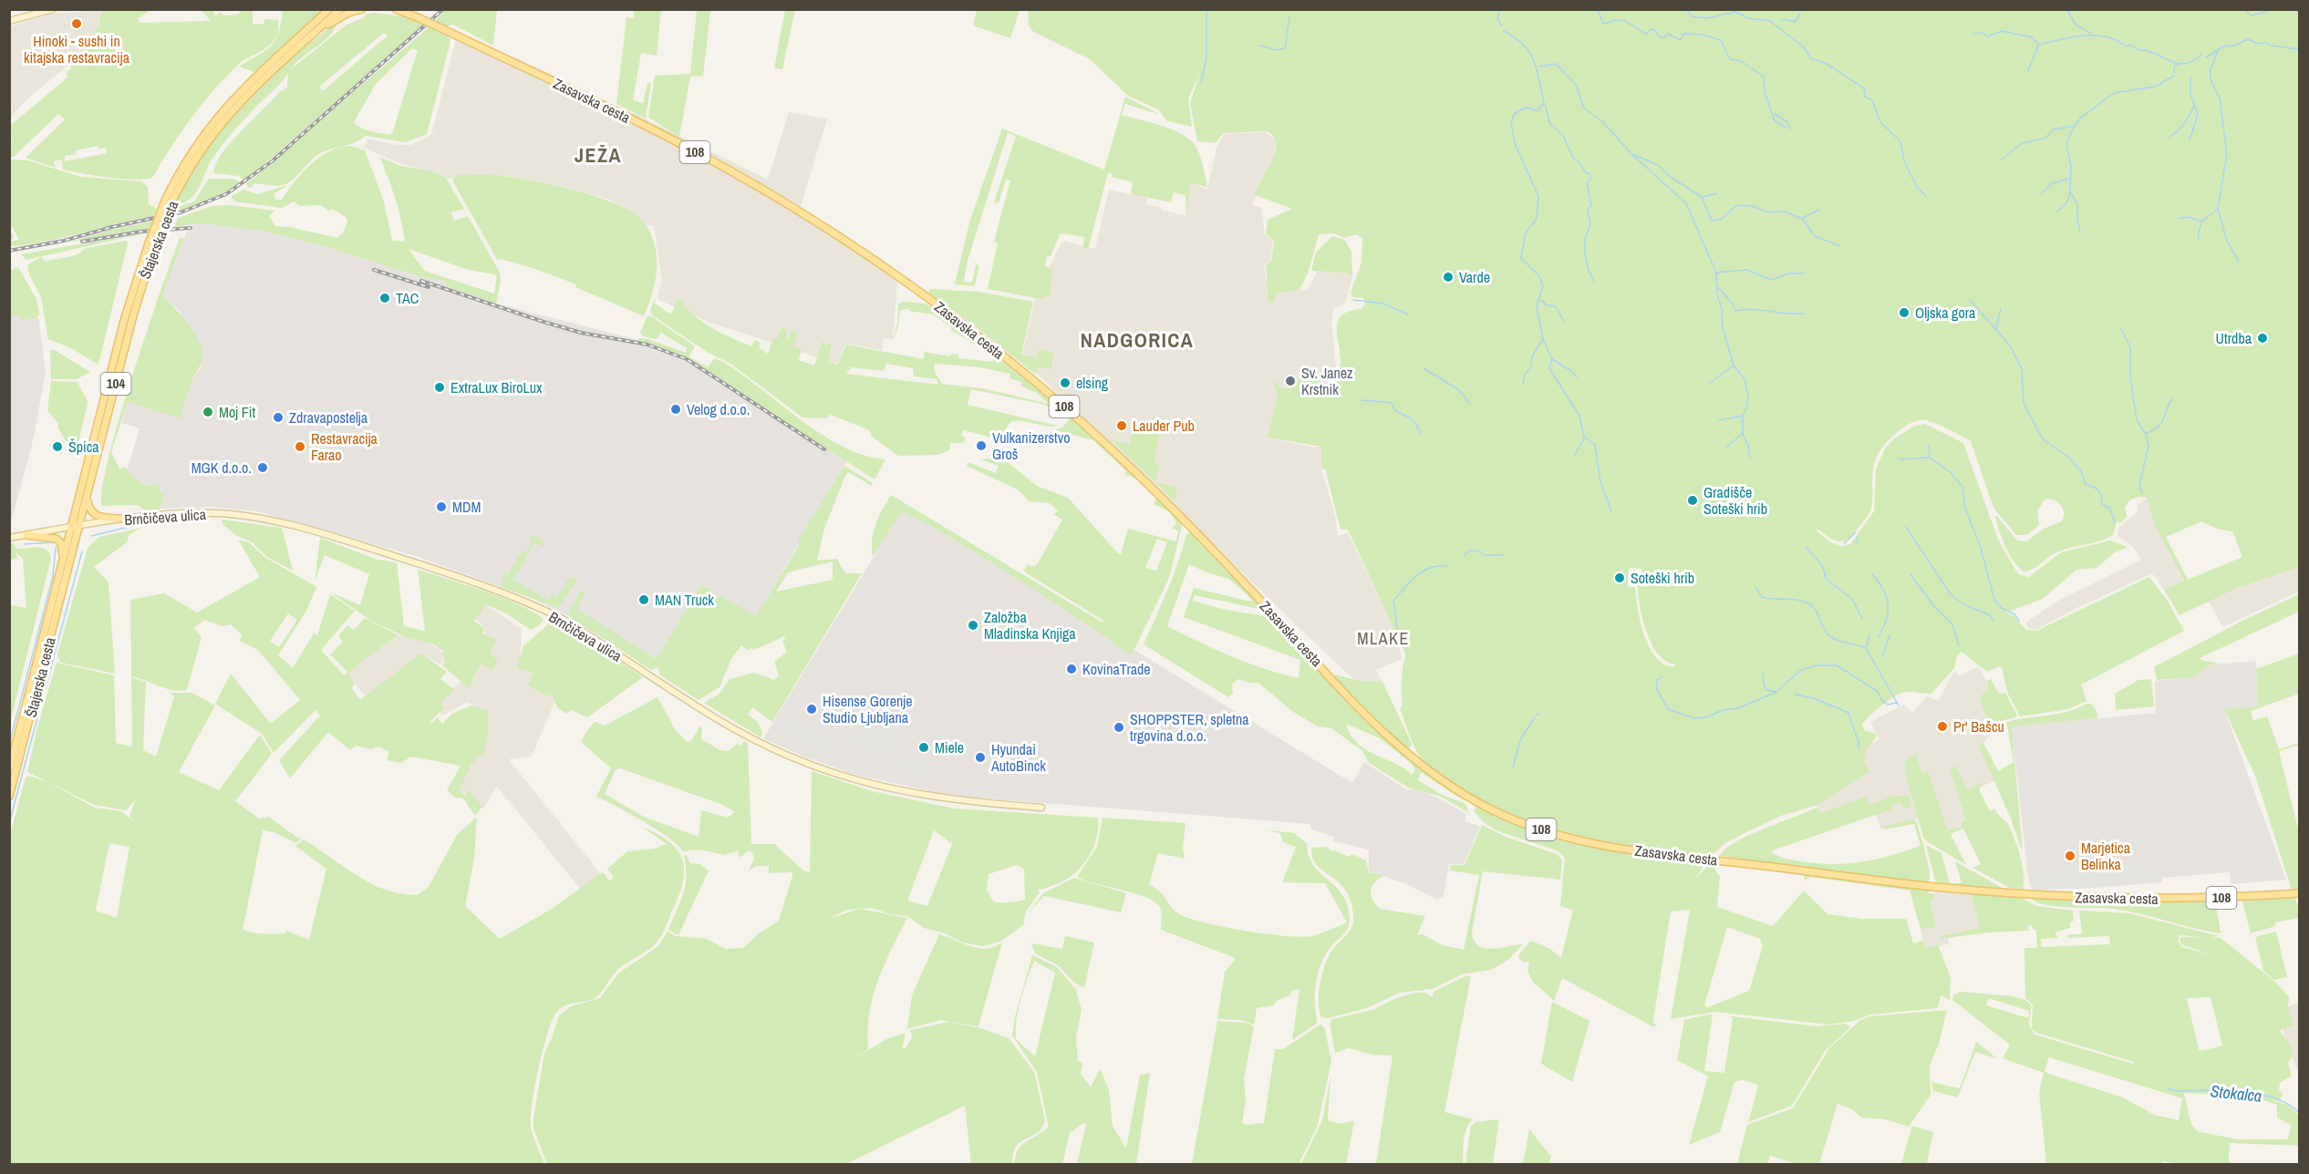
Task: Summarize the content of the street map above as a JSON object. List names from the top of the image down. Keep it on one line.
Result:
{"streets":{"main road":["Zasavska cesta","108","Štajerska cesta","104"],"street":["Brnčičeva ulica"]},"crossings":[["Štajerska cesta","Brnčičeva ulica"]],"districts":["JEŽA","NADGORICA","MLAKE"],"water":["Stokalca"],"places":["Hinoki - sushi in kitajska restavracija","Varde","TAC","Oljska gora","Utrdba","Sv. Janez Krstnik","elsing","ExtraLux BiroLux","Velog d.o.o.","Moj Fit","Zdravapostelja","Lauder Pub","Vulkanizerstvo Groš","Špica","Restavracija Farao","MGK d.o.o.","Gradišče Soteški hrib","MDM","Soteški hrib","MAN Truck","Založba Mladinska Knjiga","KovinaTrade","Hisense Gorenje Studio Ljubljana","Pr' Bašcu","SHOPPSTER, spletna trgovina d.o.o.","Miele","Hyundai AutoBinck","Marjetica Belinka"]}
